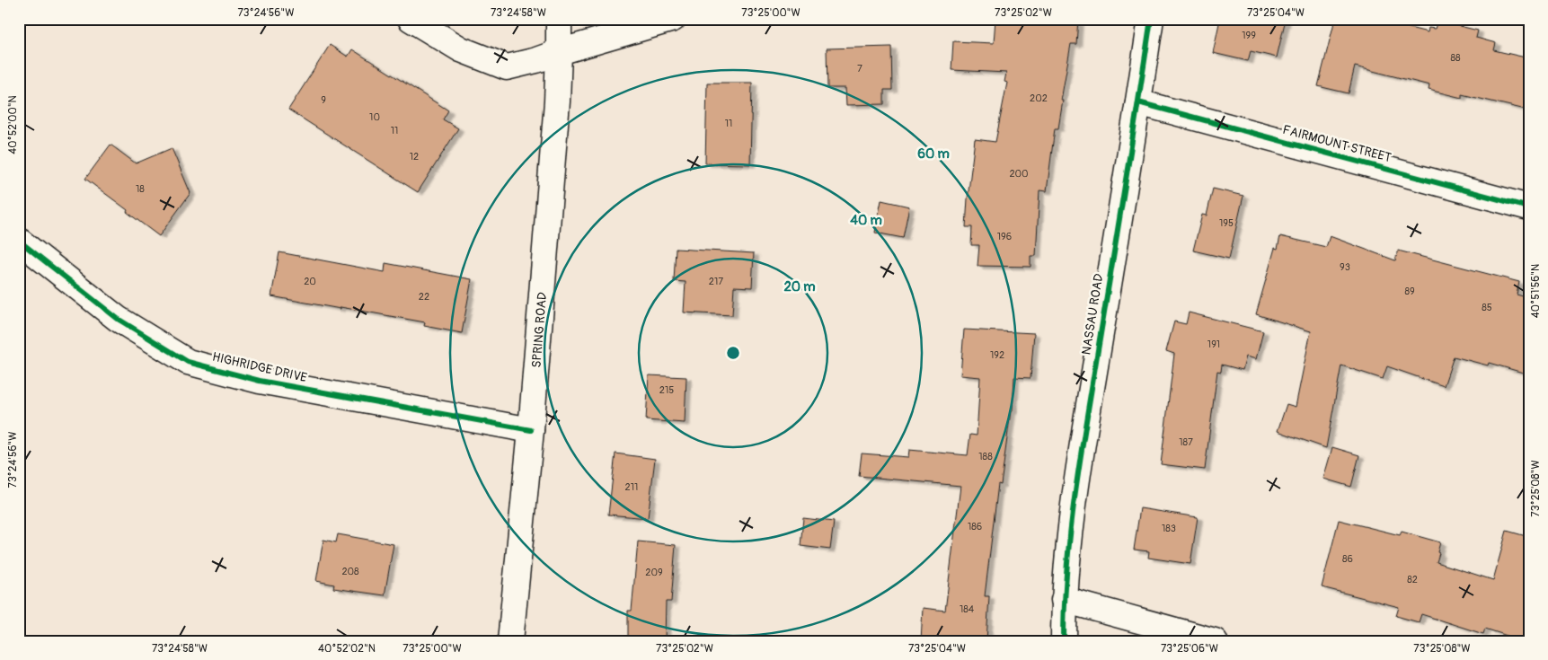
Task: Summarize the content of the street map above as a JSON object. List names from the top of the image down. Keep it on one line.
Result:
{"streets":{"street":["FAIRMOUNT STREET","NASSAU ROAD","SPRING ROAD","HIGHRIDGE DRIVE"]},"crossings":[["FAIRMOUNT STREET","NASSAU ROAD"],["SPRING ROAD","HIGHRIDGE DRIVE"]],"house_numbers":["199","88","7","202","9","10","11","11","12","200","18","195","196","93","20","217","89","22","85","191","192","215","187","188","211","186","183","86","208","209","82","184"],"coordinates":["73°24'56\"W","73°24'58\"W","73°25'00\"W","73°25'02\"W","73°25'04\"W","40°52'00\"N","40°51'56\"N","73°25'08\"W","40°52'02\"N","73°25'06\"W"],"rings":["60 m","40 m","20 m"]}
